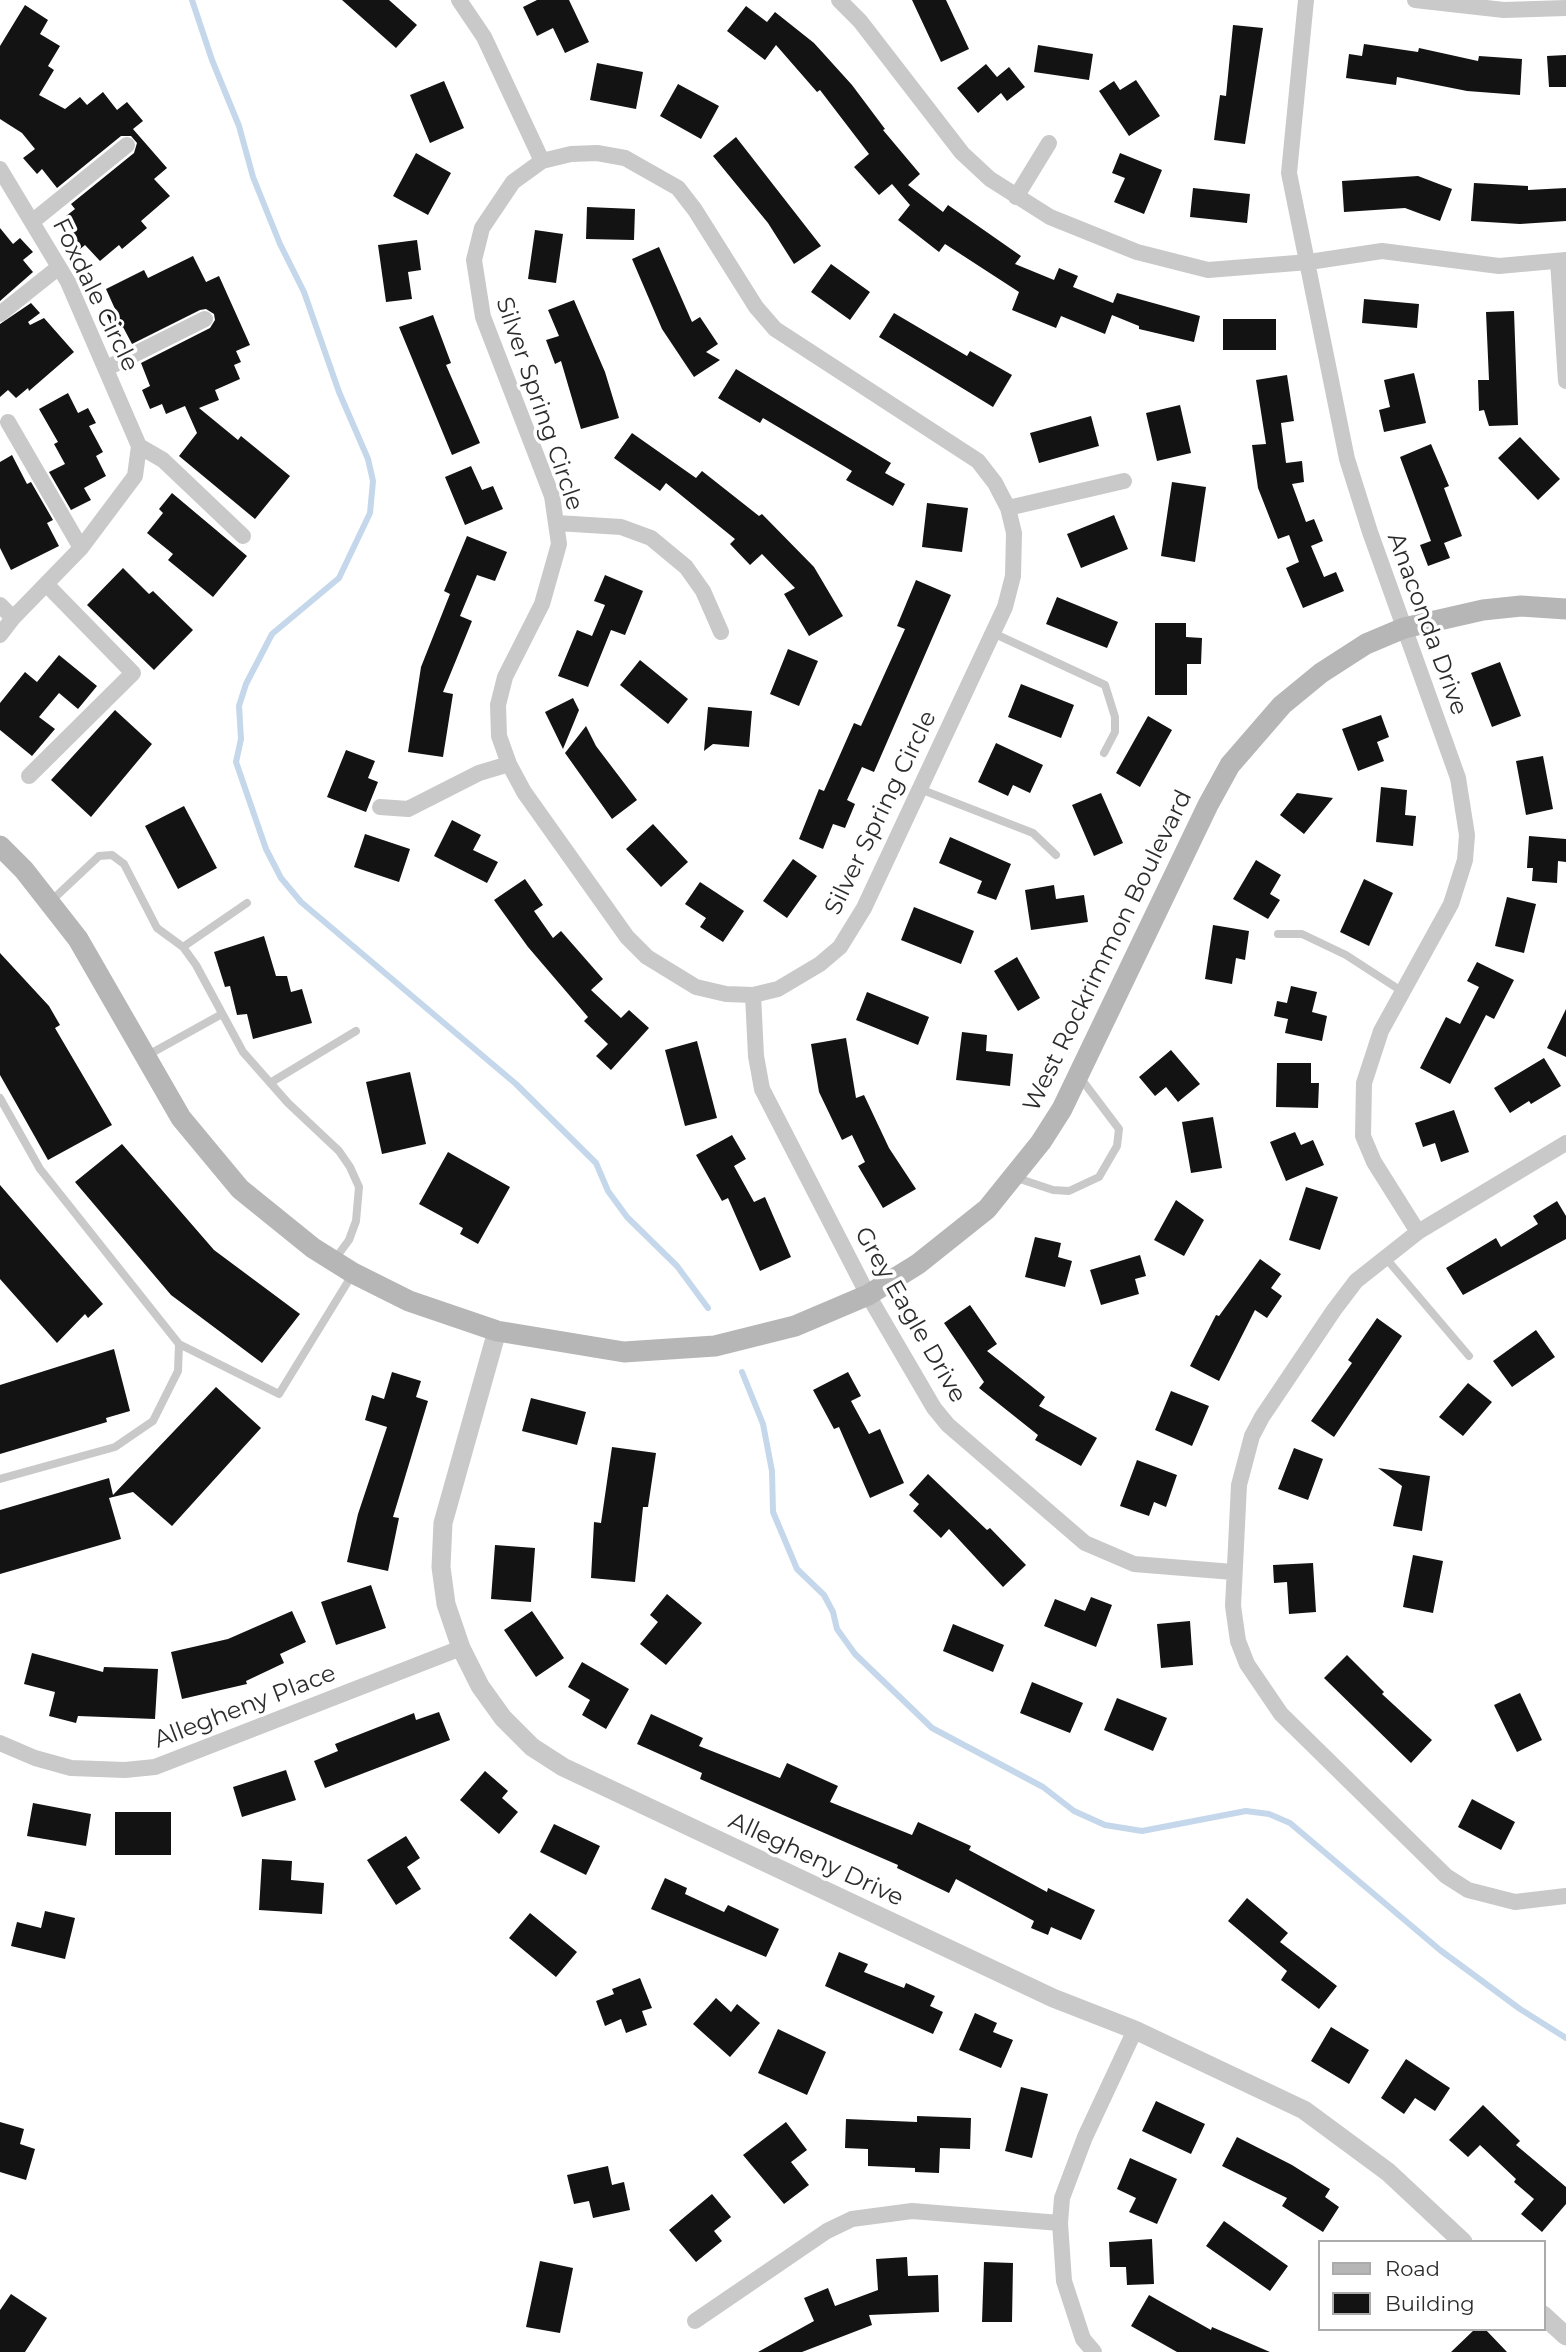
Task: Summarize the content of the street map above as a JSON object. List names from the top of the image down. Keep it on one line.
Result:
{"streets":{"main road":["West Rockrimmon Boulevard"],"street":["Foxdale Circle","Silver Spring Circle","Anaconda Drive","Grey Eagle Drive","Allegheny Place","Allegheny Drive"]},"crossings":[["Silver Spring Circle","Grey Eagle Drive"],["Anaconda Drive","West Rockrimmon Boulevard"],["West Rockrimmon Boulevard","Grey Eagle Drive"],["West Rockrimmon Boulevard","Allegheny Drive"],["Allegheny Place","Allegheny Drive"]],"legend":["Road","Building"]}
